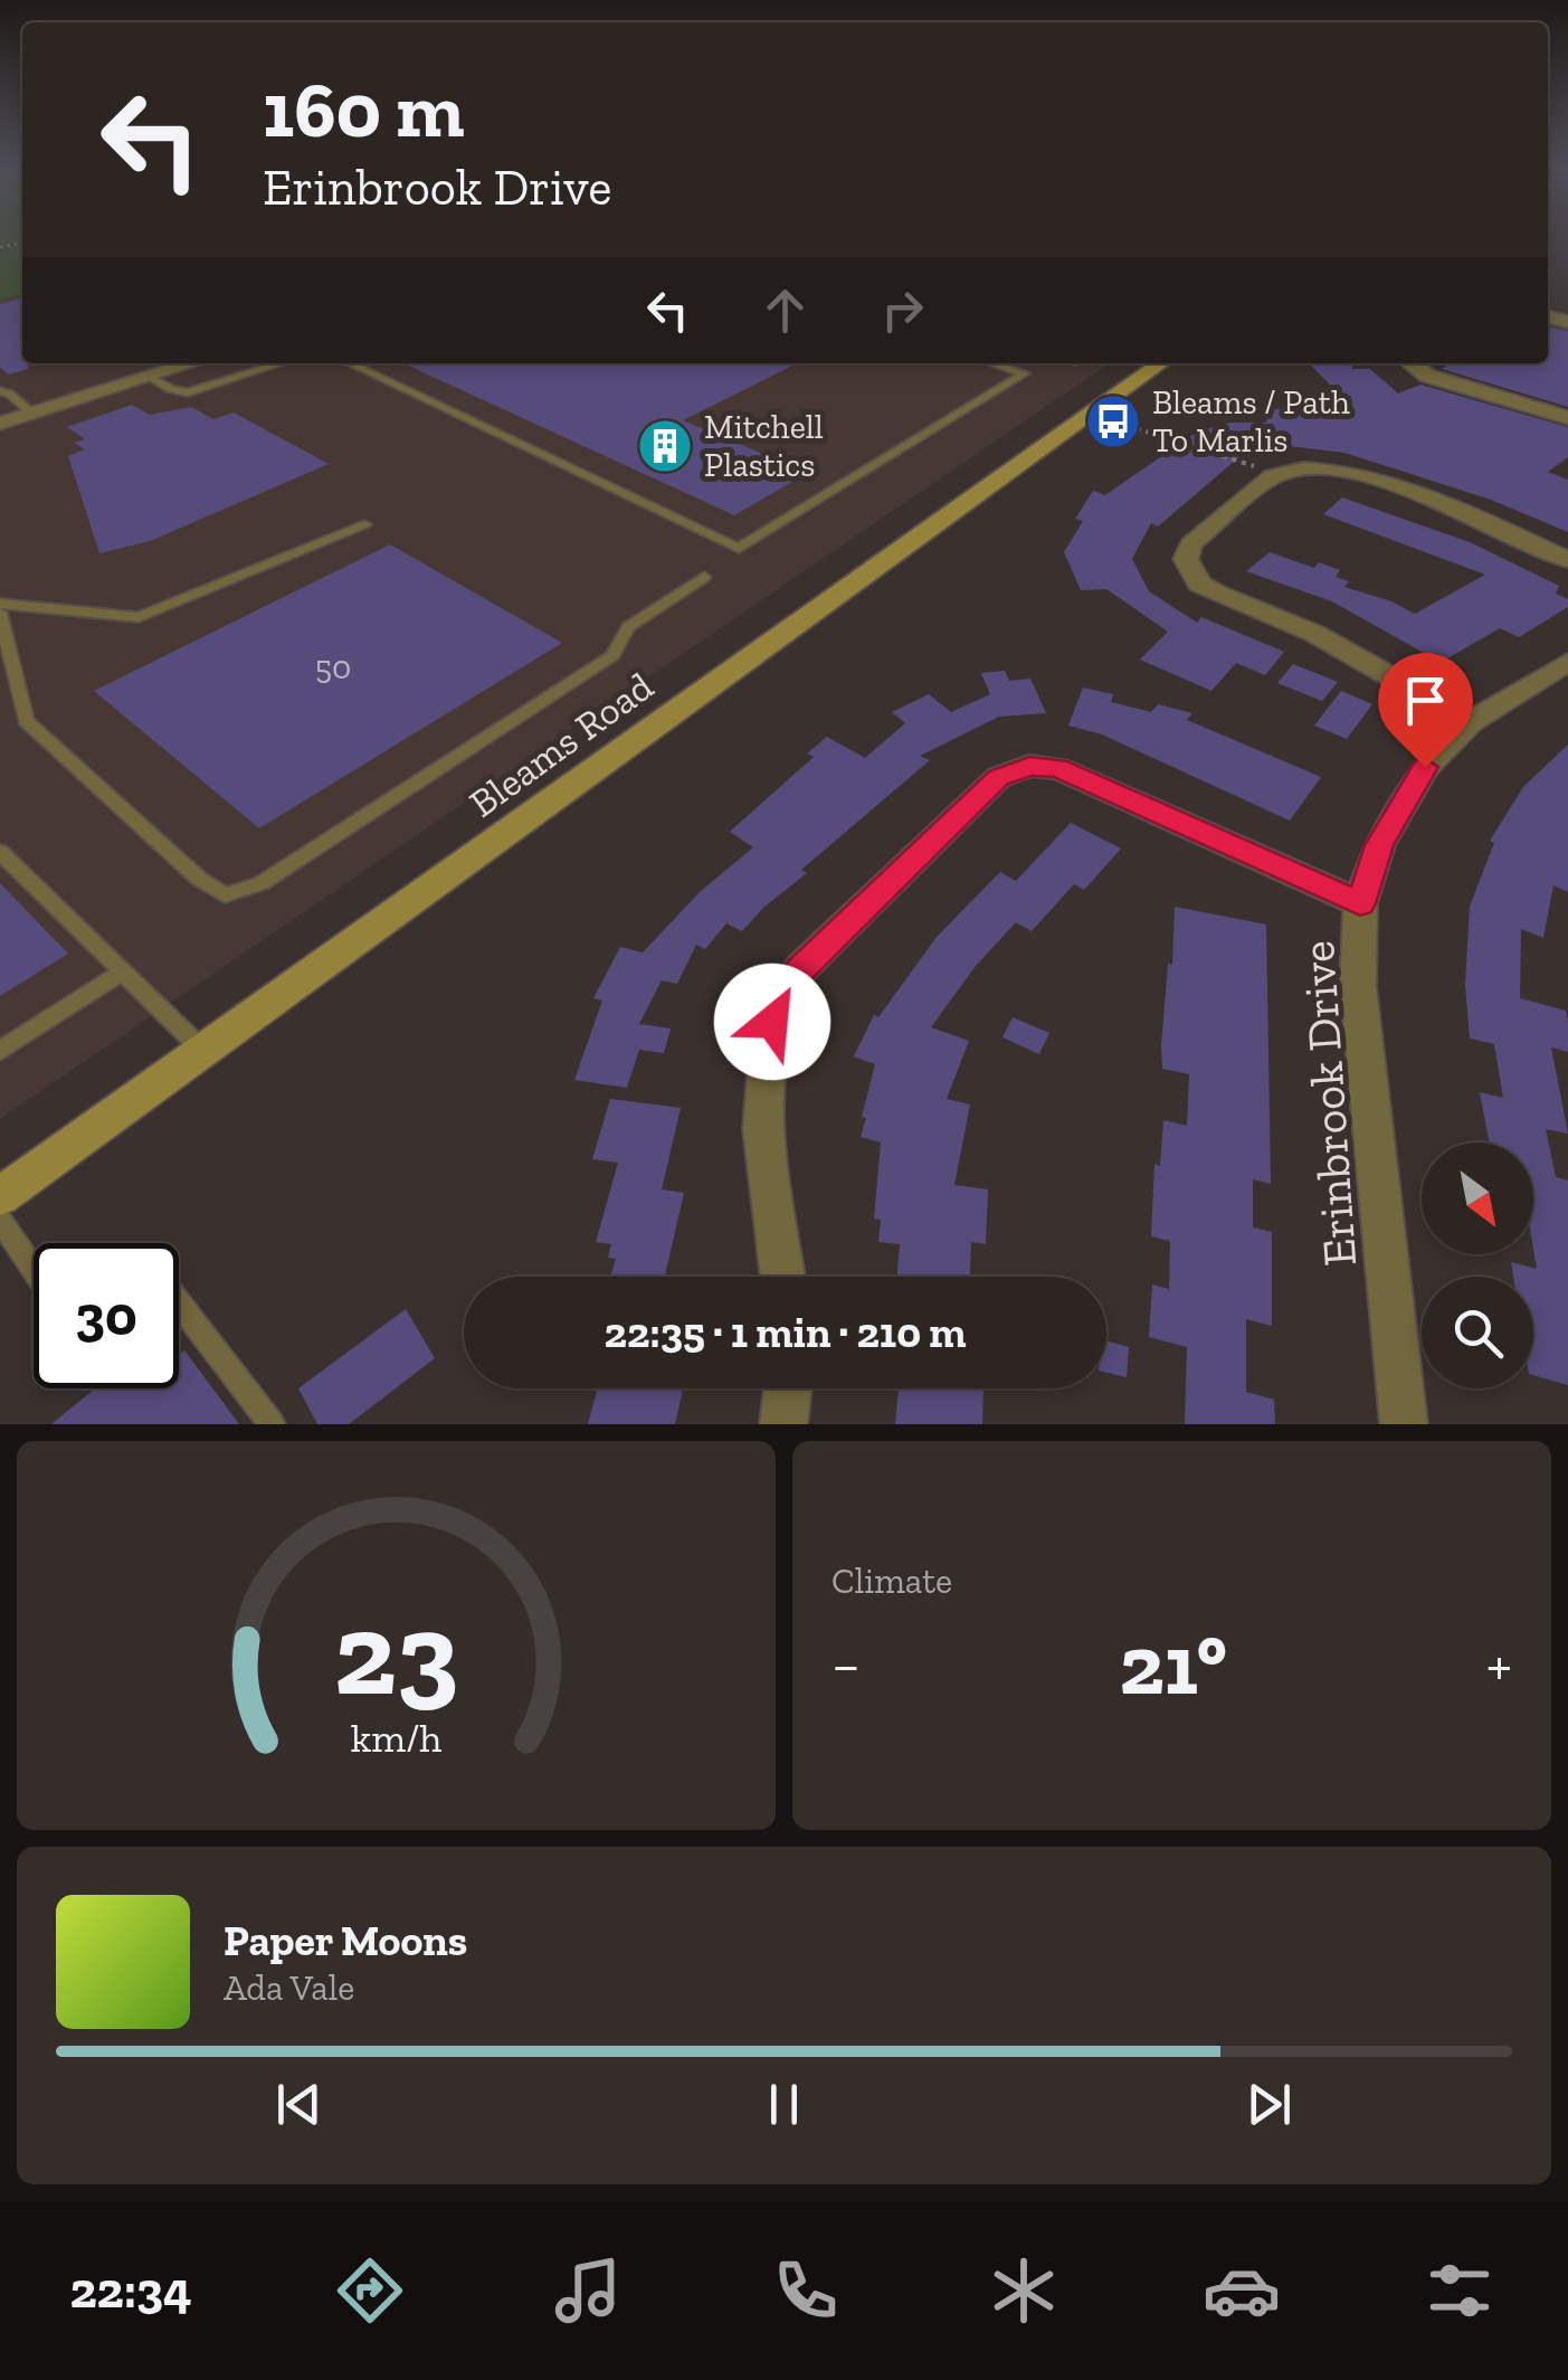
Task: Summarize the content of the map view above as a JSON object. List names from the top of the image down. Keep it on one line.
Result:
{"streets":{"main road":["Bleams Road"],"street":["Erinbrook Drive"]},"places":{"bus stop":["Bleams / Path To Marlis"],"building":["Mitchell Plastics"]},"house_numbers":["50"],"north":"bottom right","page":{"turn":["160 m","Erinbrook Drive"],"limit":"30","trip":"22:35 · 1 min · 210 m","tile":"Climate","heat":["−","21°","+"],"song":["Paper Moons","Ada Vale"],"tabs":"22:34","gauge":["23","km/h"]}}
